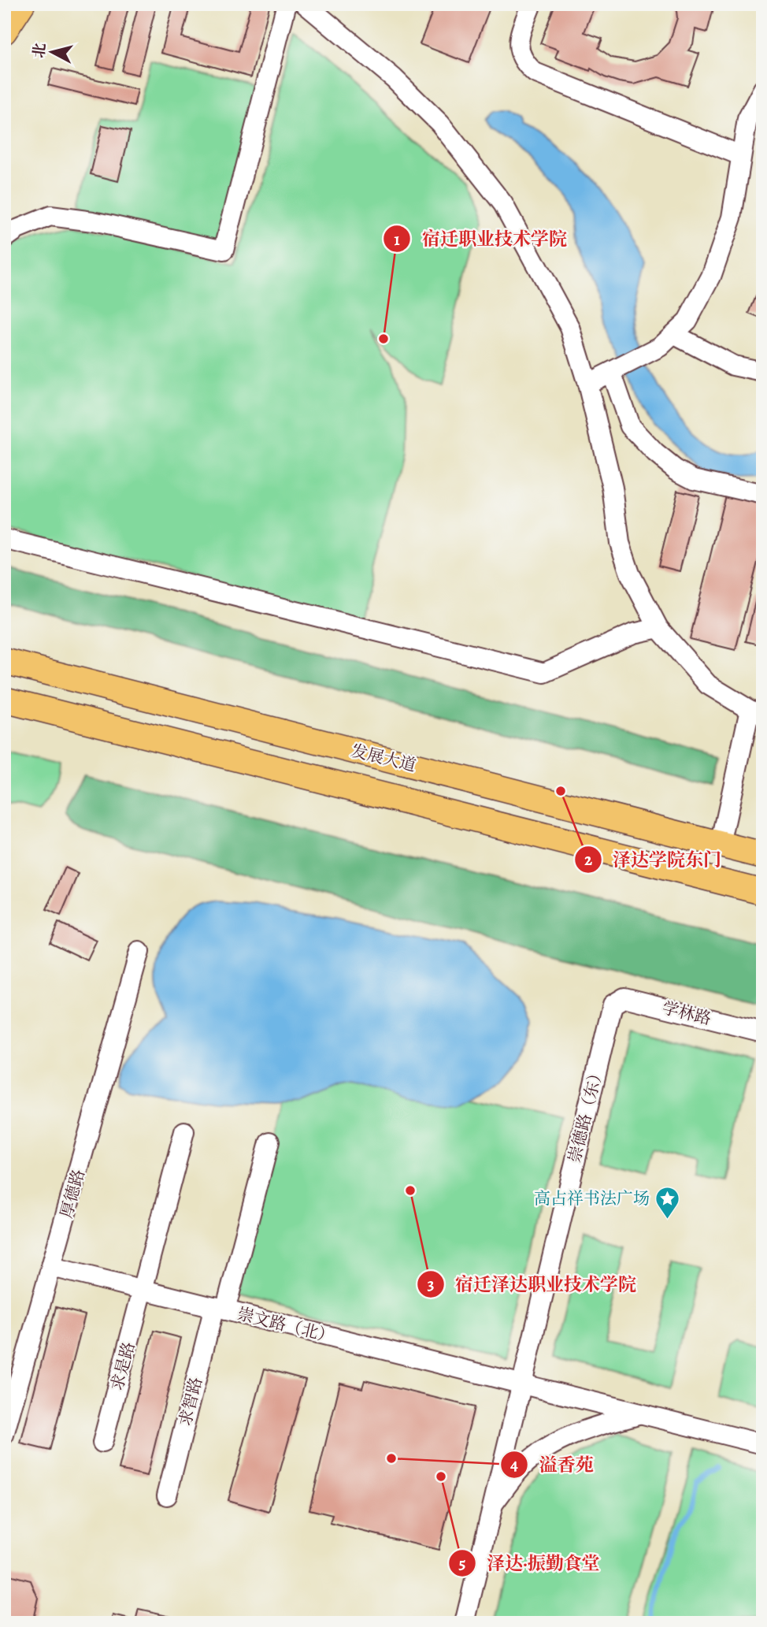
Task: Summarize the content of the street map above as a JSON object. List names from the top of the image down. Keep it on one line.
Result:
{"streets":{"main road":["发展大道"],"lane":["学林路","崇德路（东）","厚德路","崇文路（北）","求是路","求智路"]},"crossings":[["学林路","崇德路（东）"],["崇德路（东）","崇文路（北）"],["厚德路","崇文路（北）"],["崇文路（北）","求是路"],["崇文路（北）","求智路"]],"places":{"other":["宿迁职业技术学院","泽达学院东门","宿迁泽达职业技术学院","溢香苑","泽达·振勤食堂"],"place":["高占祥书法广场"]},"north":"left"}
